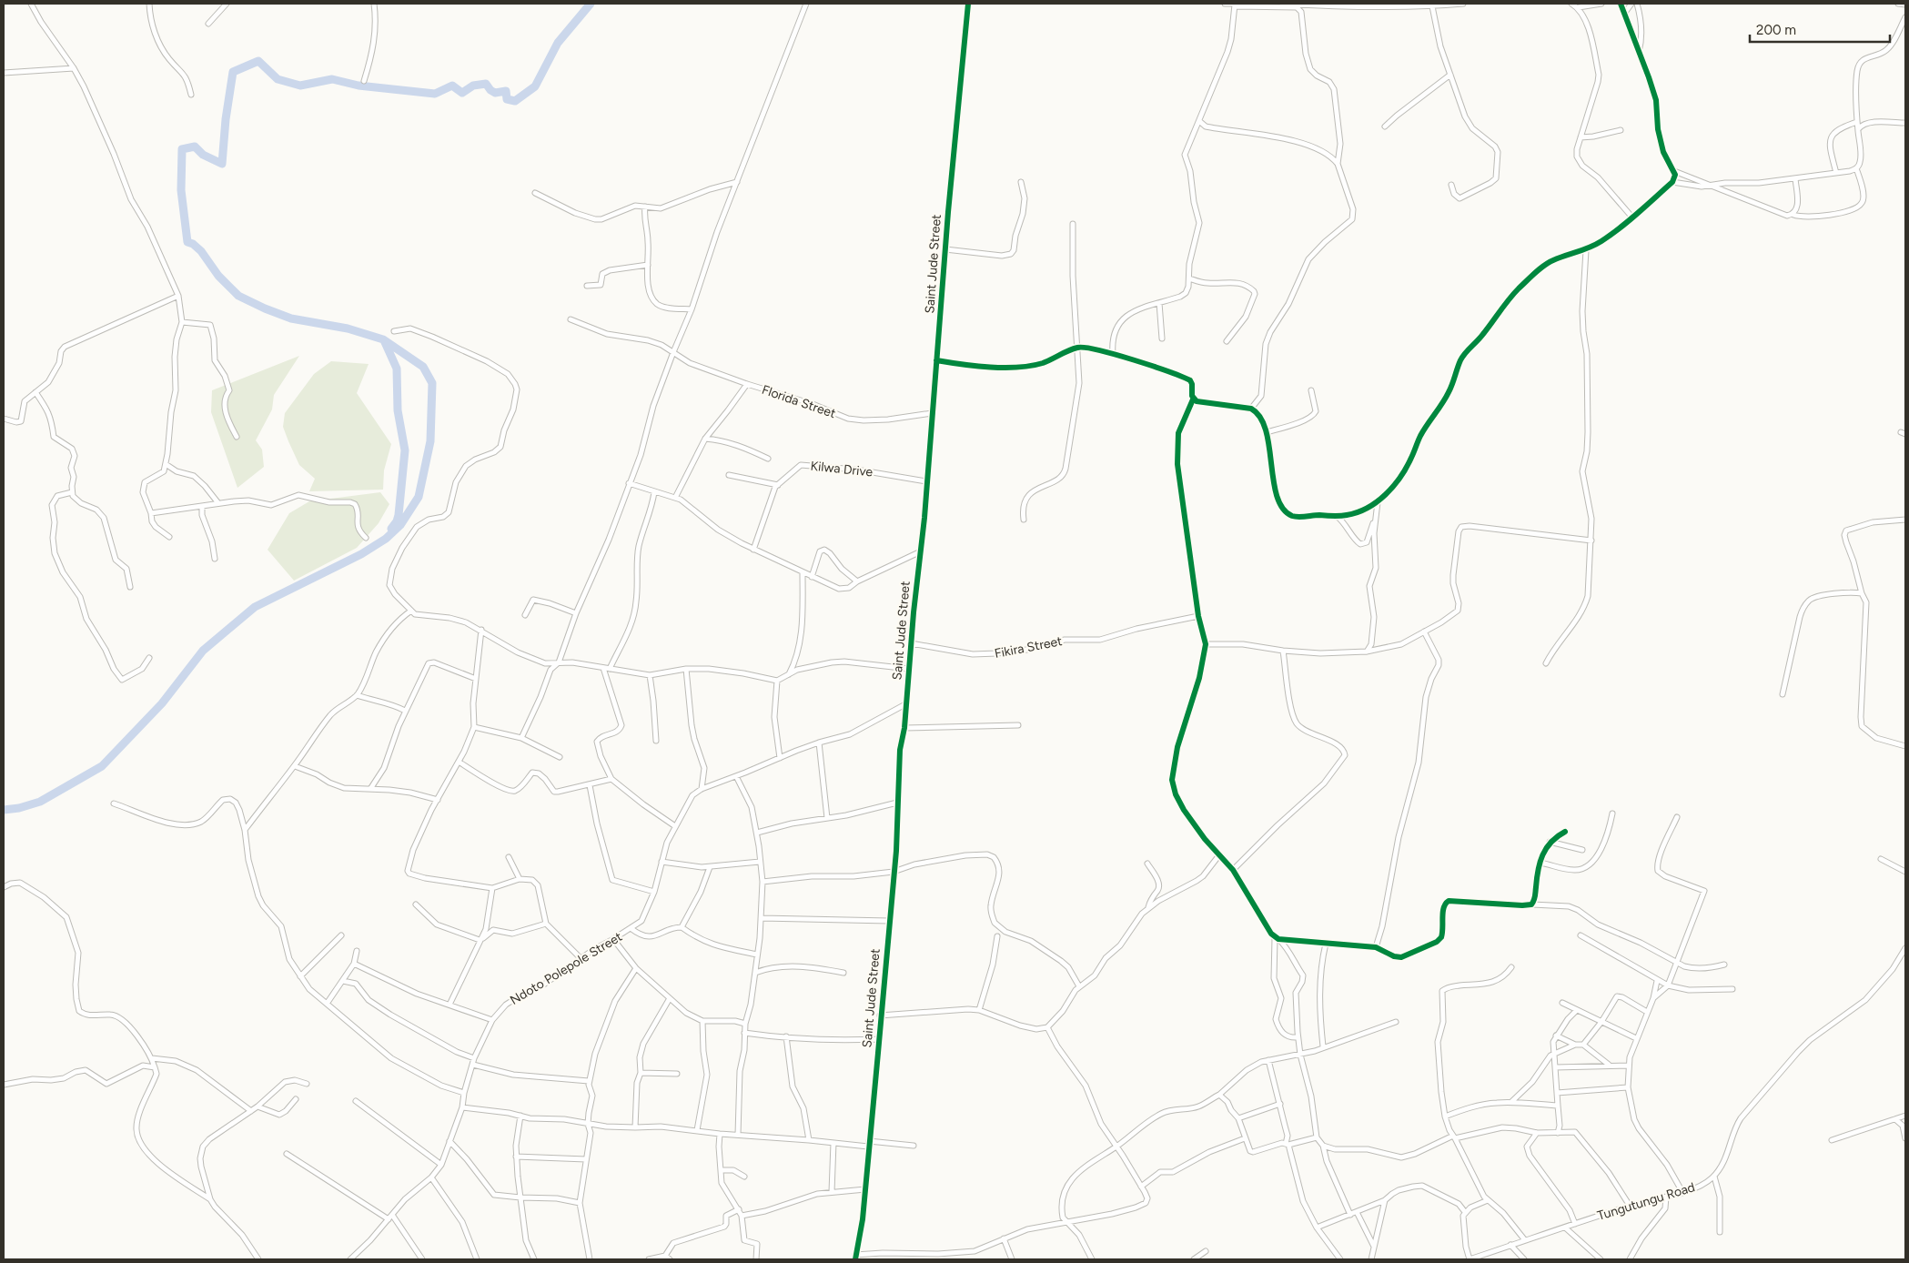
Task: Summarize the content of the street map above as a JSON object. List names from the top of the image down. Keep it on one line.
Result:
{"streets":{"street":["Saint Jude Street","Florida Street","Kilwa Drive","Fikira Street","Ndoto Polepole Street","Tungutungu Road"]},"crossings":[["Saint Jude Street","Florida Street"],["Saint Jude Street","Kilwa Drive"],["Saint Jude Street","Fikira Street"],["Saint Jude Street","Ndoto Polepole Street"]],"scale_bar":"200 m"}
